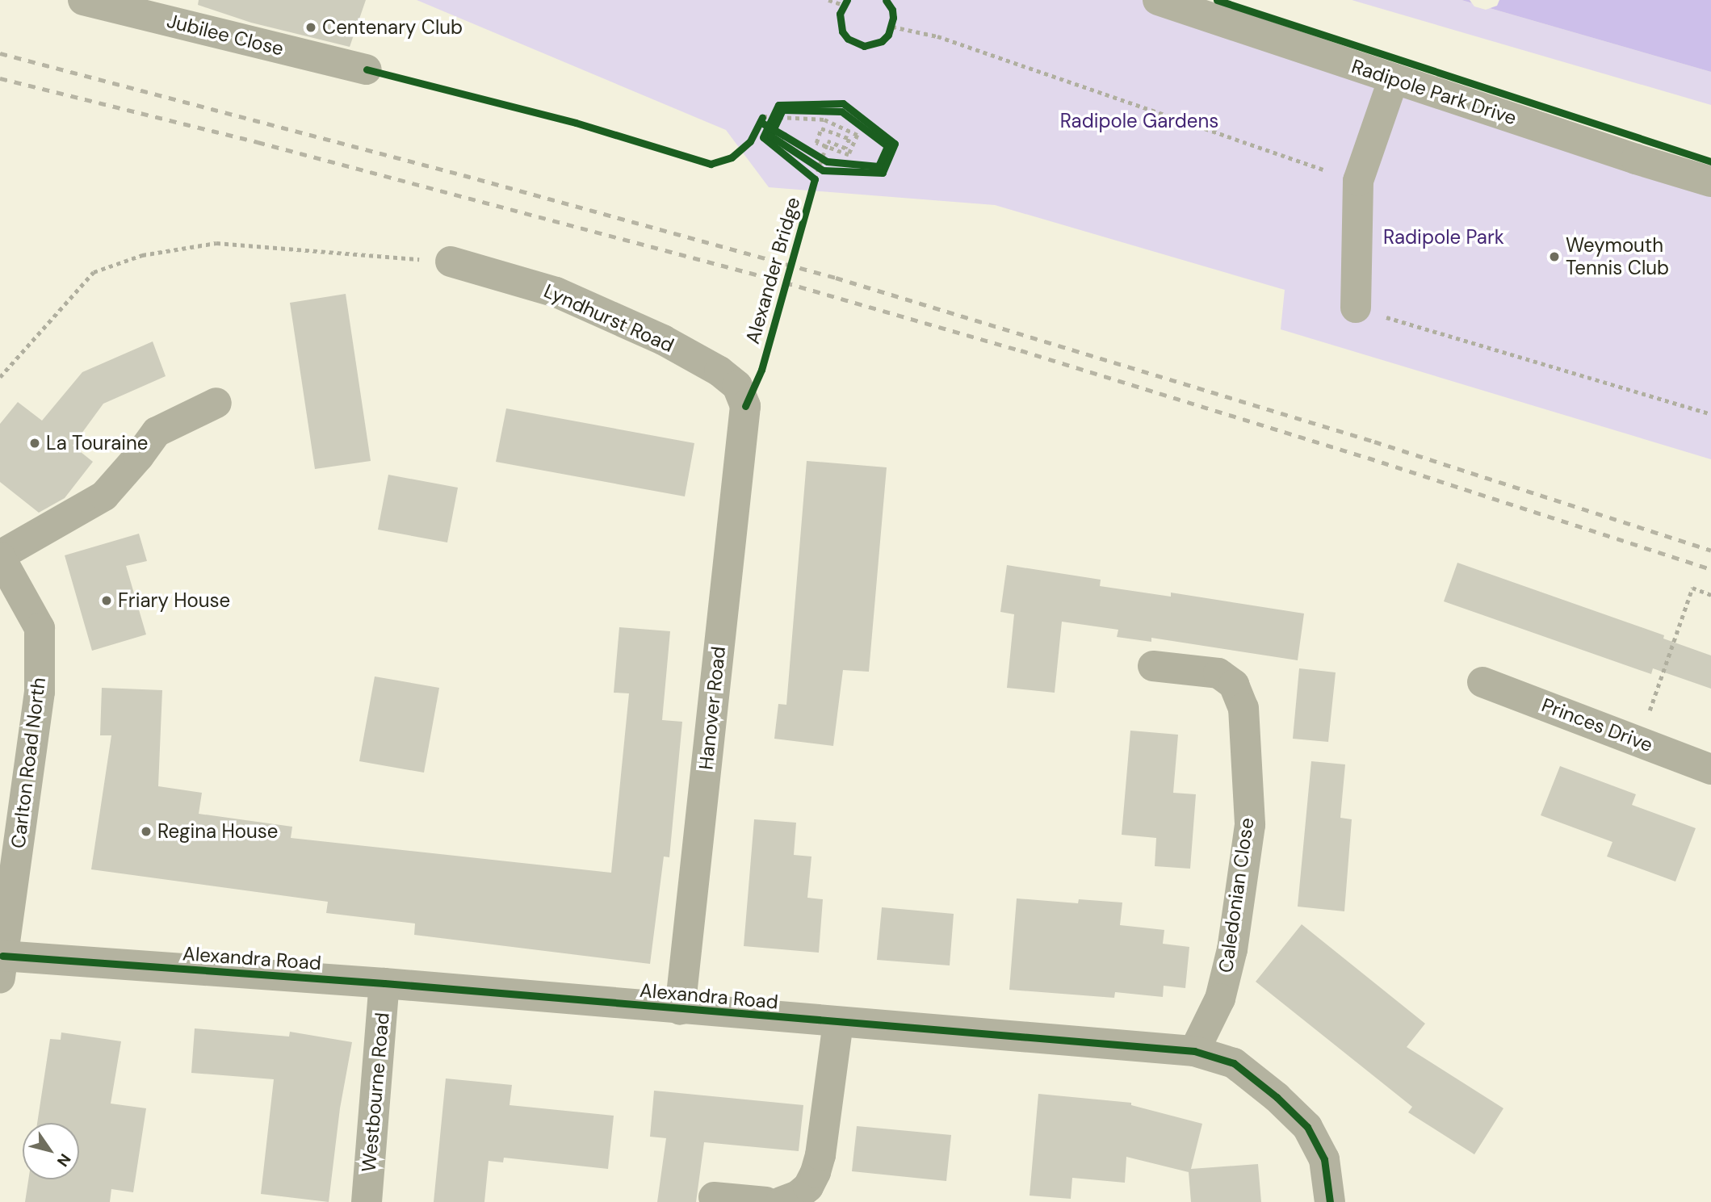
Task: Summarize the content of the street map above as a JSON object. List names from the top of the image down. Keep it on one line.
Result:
{"streets":{"street":["Jubilee Close","Radipole Park Drive","Lyndhurst Road","Hanover Road","Princes Drive","Carlton Road North","Caledonian Close","Alexandra Road","Westbourne Road"],"cycle path":["Alexander Bridge"]},"crossings":[["Lyndhurst Road","Hanover Road"],["Hanover Road","Alexandra Road"],["Carlton Road North","Alexandra Road"],["Caledonian Close","Alexandra Road"],["Alexandra Road","Westbourne Road"]],"parks":["Radipole Gardens","Radipole Park"],"places":["Centenary Club","Weymouth Tennis Club","La Touraine","Friary House","Regina House"],"north":"bottom right"}
